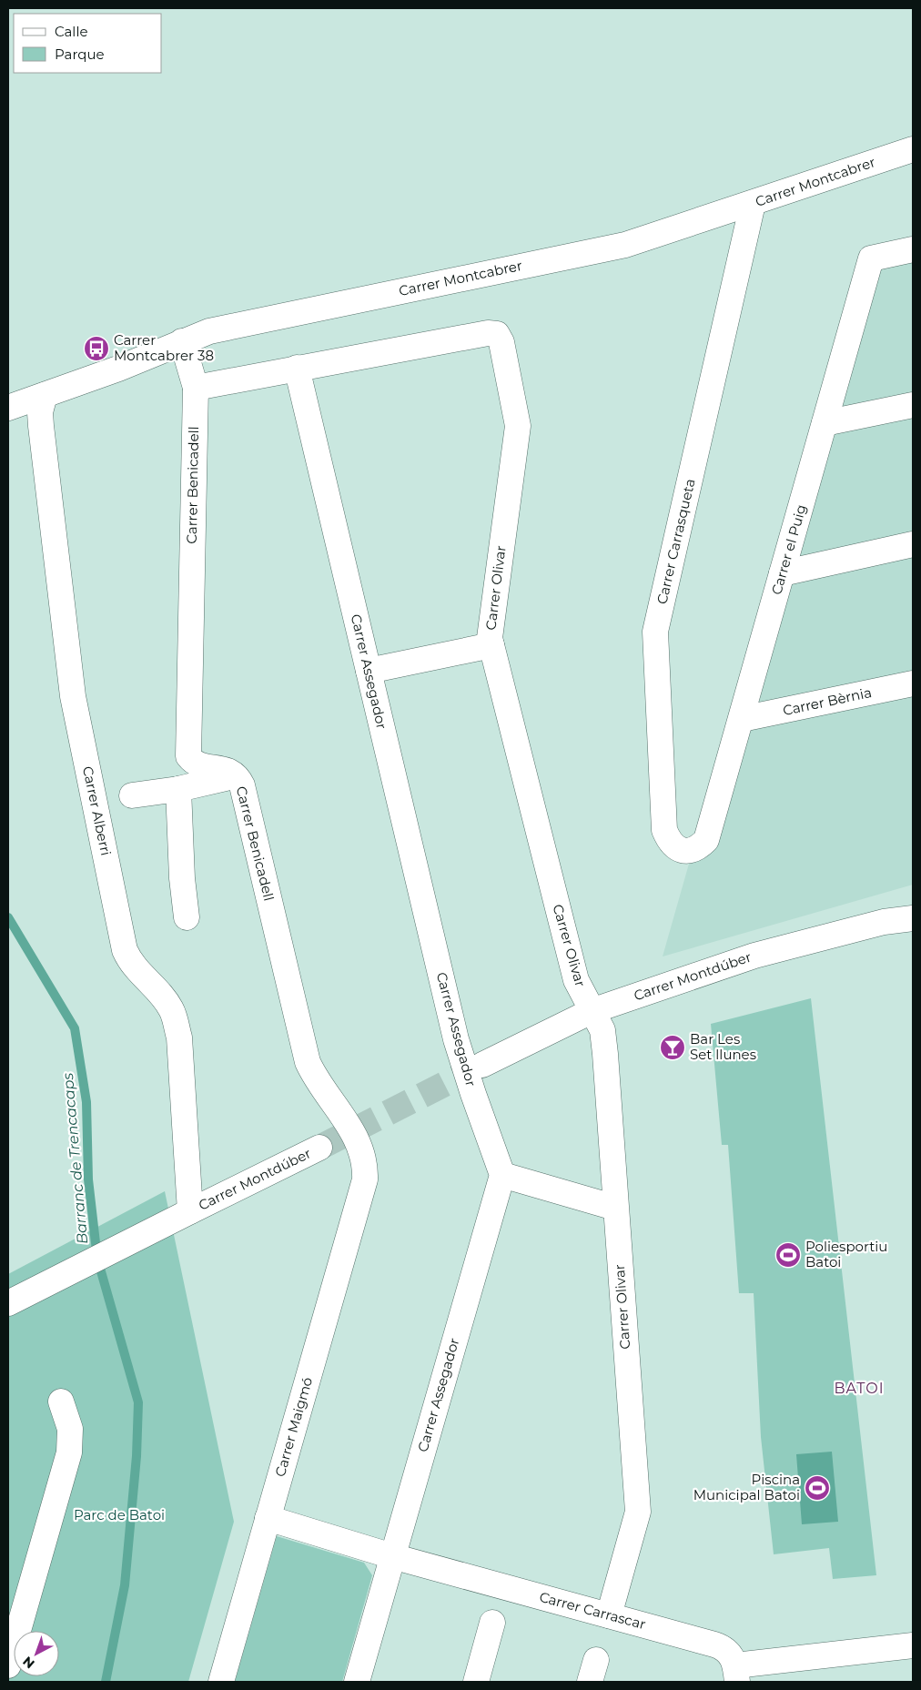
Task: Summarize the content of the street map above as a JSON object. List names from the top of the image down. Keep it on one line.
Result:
{"streets":{"street":["Carrer Montcabrer","Carrer Benicadell","Carrer Carrasqueta","Carrer el Puig","Carrer Olivar","Carrer Assegador","Carrer Bèrnia","Carrer Alberri","Carrer Montdúber","Carrer Maigmó","Carrer Carrascar"]},"crossings":[["Carrer Montcabrer","Carrer Benicadell"],["Carrer Montcabrer","Carrer Carrasqueta"],["Carrer Montcabrer","Carrer Alberri"],["Carrer Benicadell","Carrer Maigmó"],["Carrer Carrasqueta","Carrer el Puig"],["Carrer el Puig","Carrer Bèrnia"],["Carrer Olivar","Carrer Assegador"],["Carrer Olivar","Carrer Montdúber"],["Carrer Olivar","Carrer Carrascar"],["Carrer Assegador","Carrer Carrascar"],["Carrer Alberri","Carrer Montdúber"],["Carrer Maigmó","Carrer Carrascar"]],"districts":["BATOI"],"water":["Barranc de Trencacaps"],"parks":["Parc de Batoi"],"places":{"bus stop":["Carrer Montcabrer 38"],"bar":["Bar Les Set llunes"],"sports":["Poliesportiu Batoi","Piscina Municipal Batoi"]},"legend":["Calle","Parque"],"north":"bottom left"}
